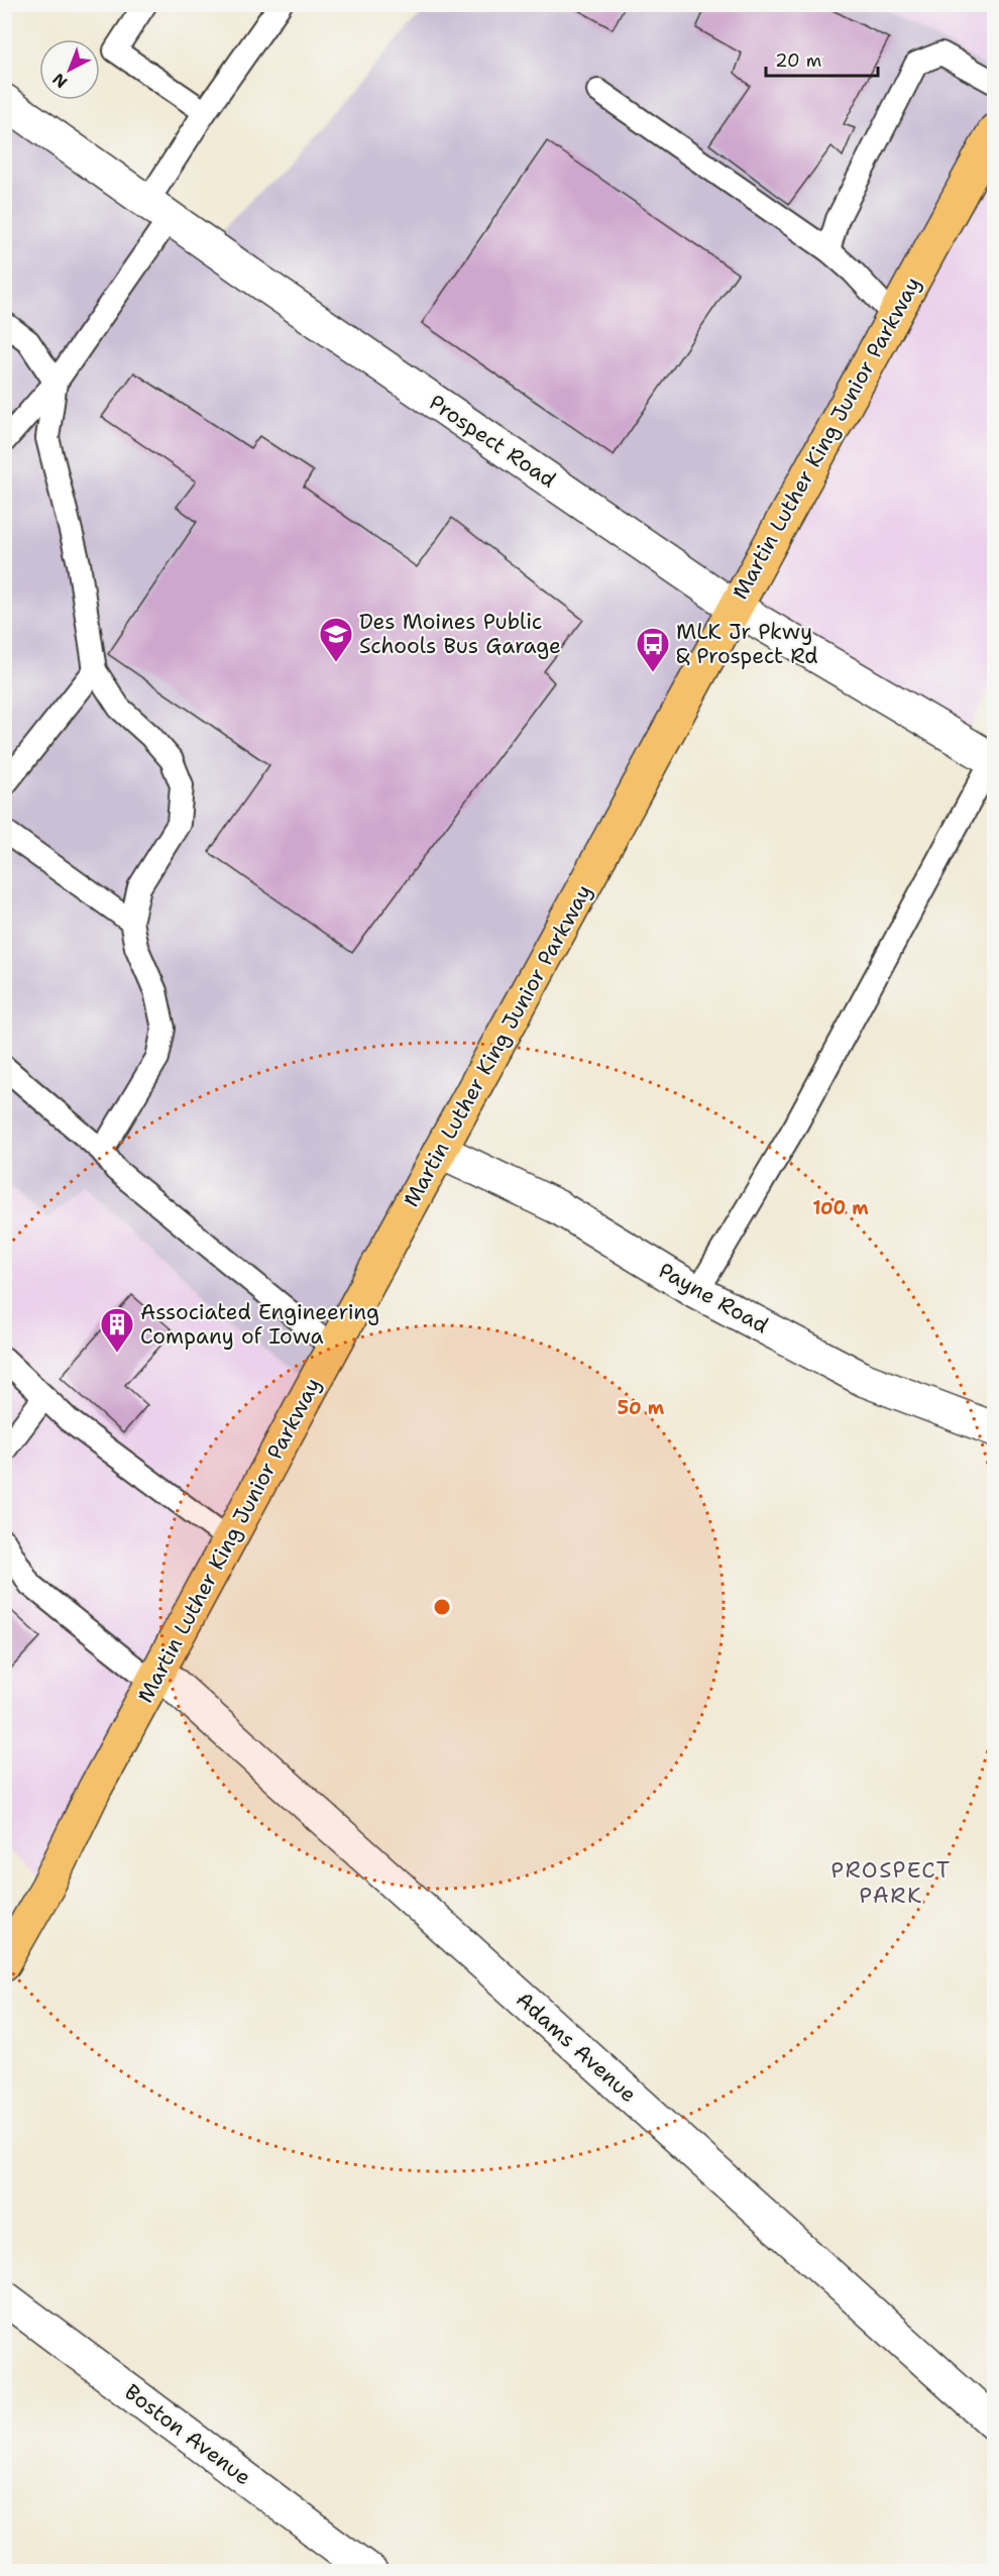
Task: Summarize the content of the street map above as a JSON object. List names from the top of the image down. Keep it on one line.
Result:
{"streets":{"main road":["Martin Luther King Junior Parkway"],"street":["Prospect Road","Payne Road","Adams Avenue","Boston Avenue"]},"crossings":[["Martin Luther King Junior Parkway","Prospect Road"],["Martin Luther King Junior Parkway","Payne Road"],["Martin Luther King Junior Parkway","Adams Avenue"]],"districts":["PROSPECT PARK"],"places":{"school or university":["Des Moines Public Schools Bus Garage"],"bus stop":["MLK Jr Pkwy & Prospect Rd"],"building":["Associated Engineering Company of Iowa"]},"scale_bar":"20 m","north":"bottom left","rings":["100 m","50 m"]}
